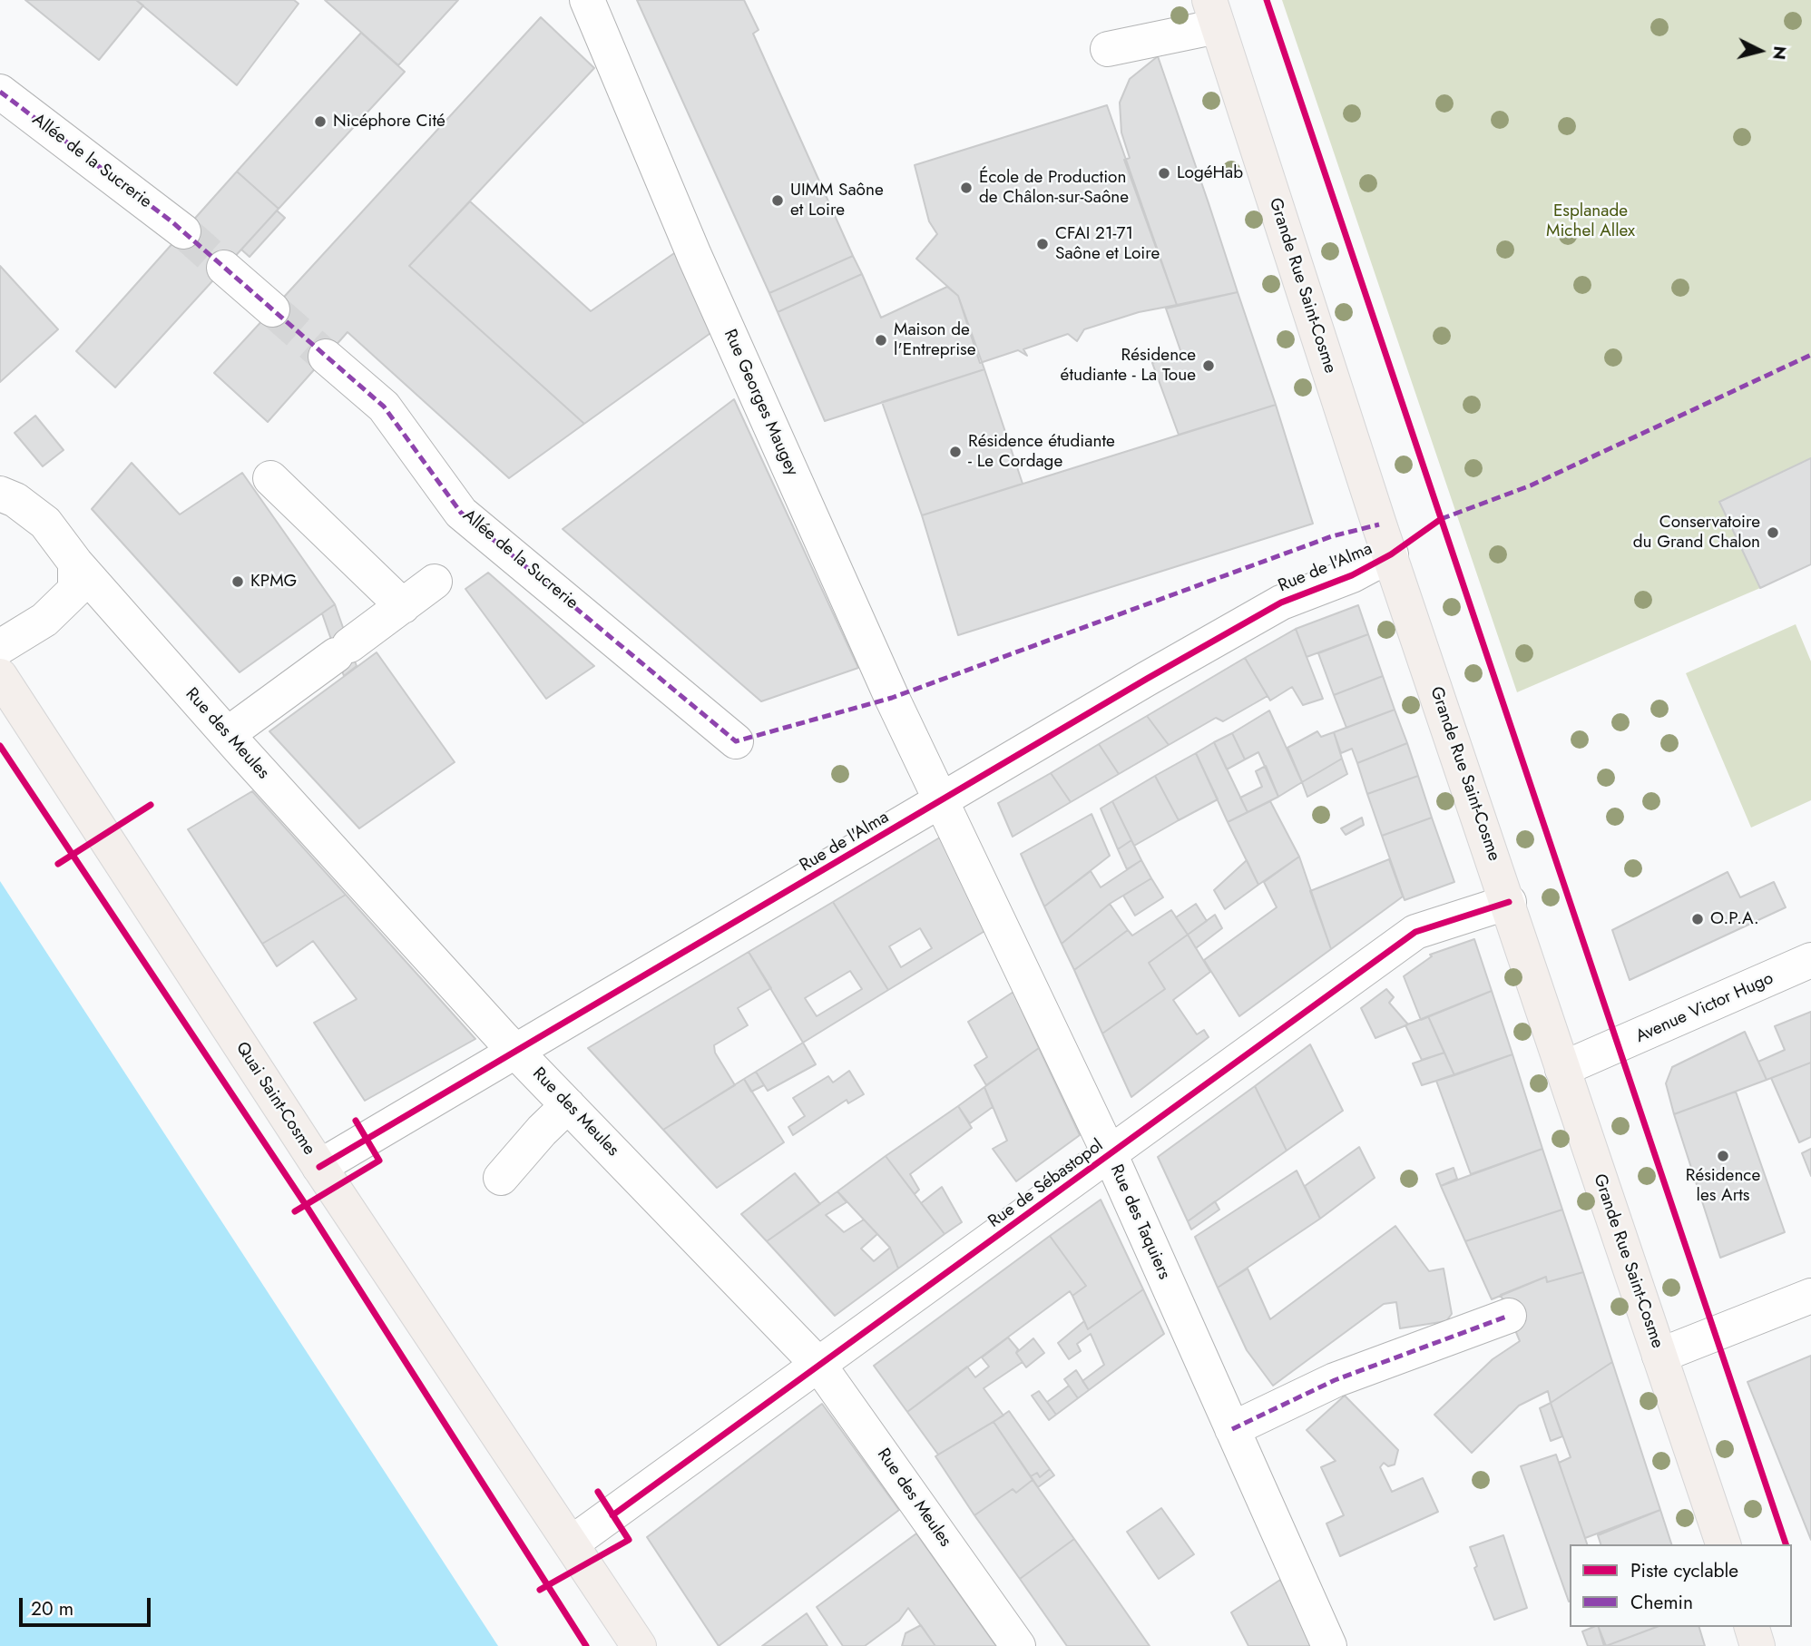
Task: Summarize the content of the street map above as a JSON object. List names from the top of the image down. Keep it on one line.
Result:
{"streets":{"main road":["Grande Rue Saint-Cosme","Quai Saint-Cosme"],"street":["Allée de la Sucrerie","Rue Georges Maugey","Rue de l'Alma","Rue des Meules","Avenue Victor Hugo","Rue de Sébastopol","Rue des Taquiers"]},"crossings":[["Grande Rue Saint-Cosme","Rue de l'Alma"],["Grande Rue Saint-Cosme","Avenue Victor Hugo"],["Grande Rue Saint-Cosme","Rue de Sébastopol"],["Rue Georges Maugey","Rue de l'Alma"],["Rue Georges Maugey","Rue des Taquiers"],["Rue de l'Alma","Rue des Meules"],["Rue de l'Alma","Quai Saint-Cosme"],["Rue de l'Alma","Rue des Taquiers"],["Rue des Meules","Rue de Sébastopol"],["Quai Saint-Cosme","Rue de Sébastopol"],["Rue de Sébastopol","Rue des Taquiers"]],"parks":["Esplanade Michel Allex"],"places":["Nicéphore Cité","LogéHab","École de Production de Châlon-sur-Saône","UIMM Saône et Loire","CFAI 21-71 Saône et Loire","Maison de l'Entreprise","Résidence étudiante - La Toue","Résidence étudiante - Le Cordage","Conservatoire du Grand Chalon","KPMG","O.P.A.","Résidence les Arts"],"legend":["Piste cyclable","Chemin"],"scale_bar":"20 m","north":"right"}
